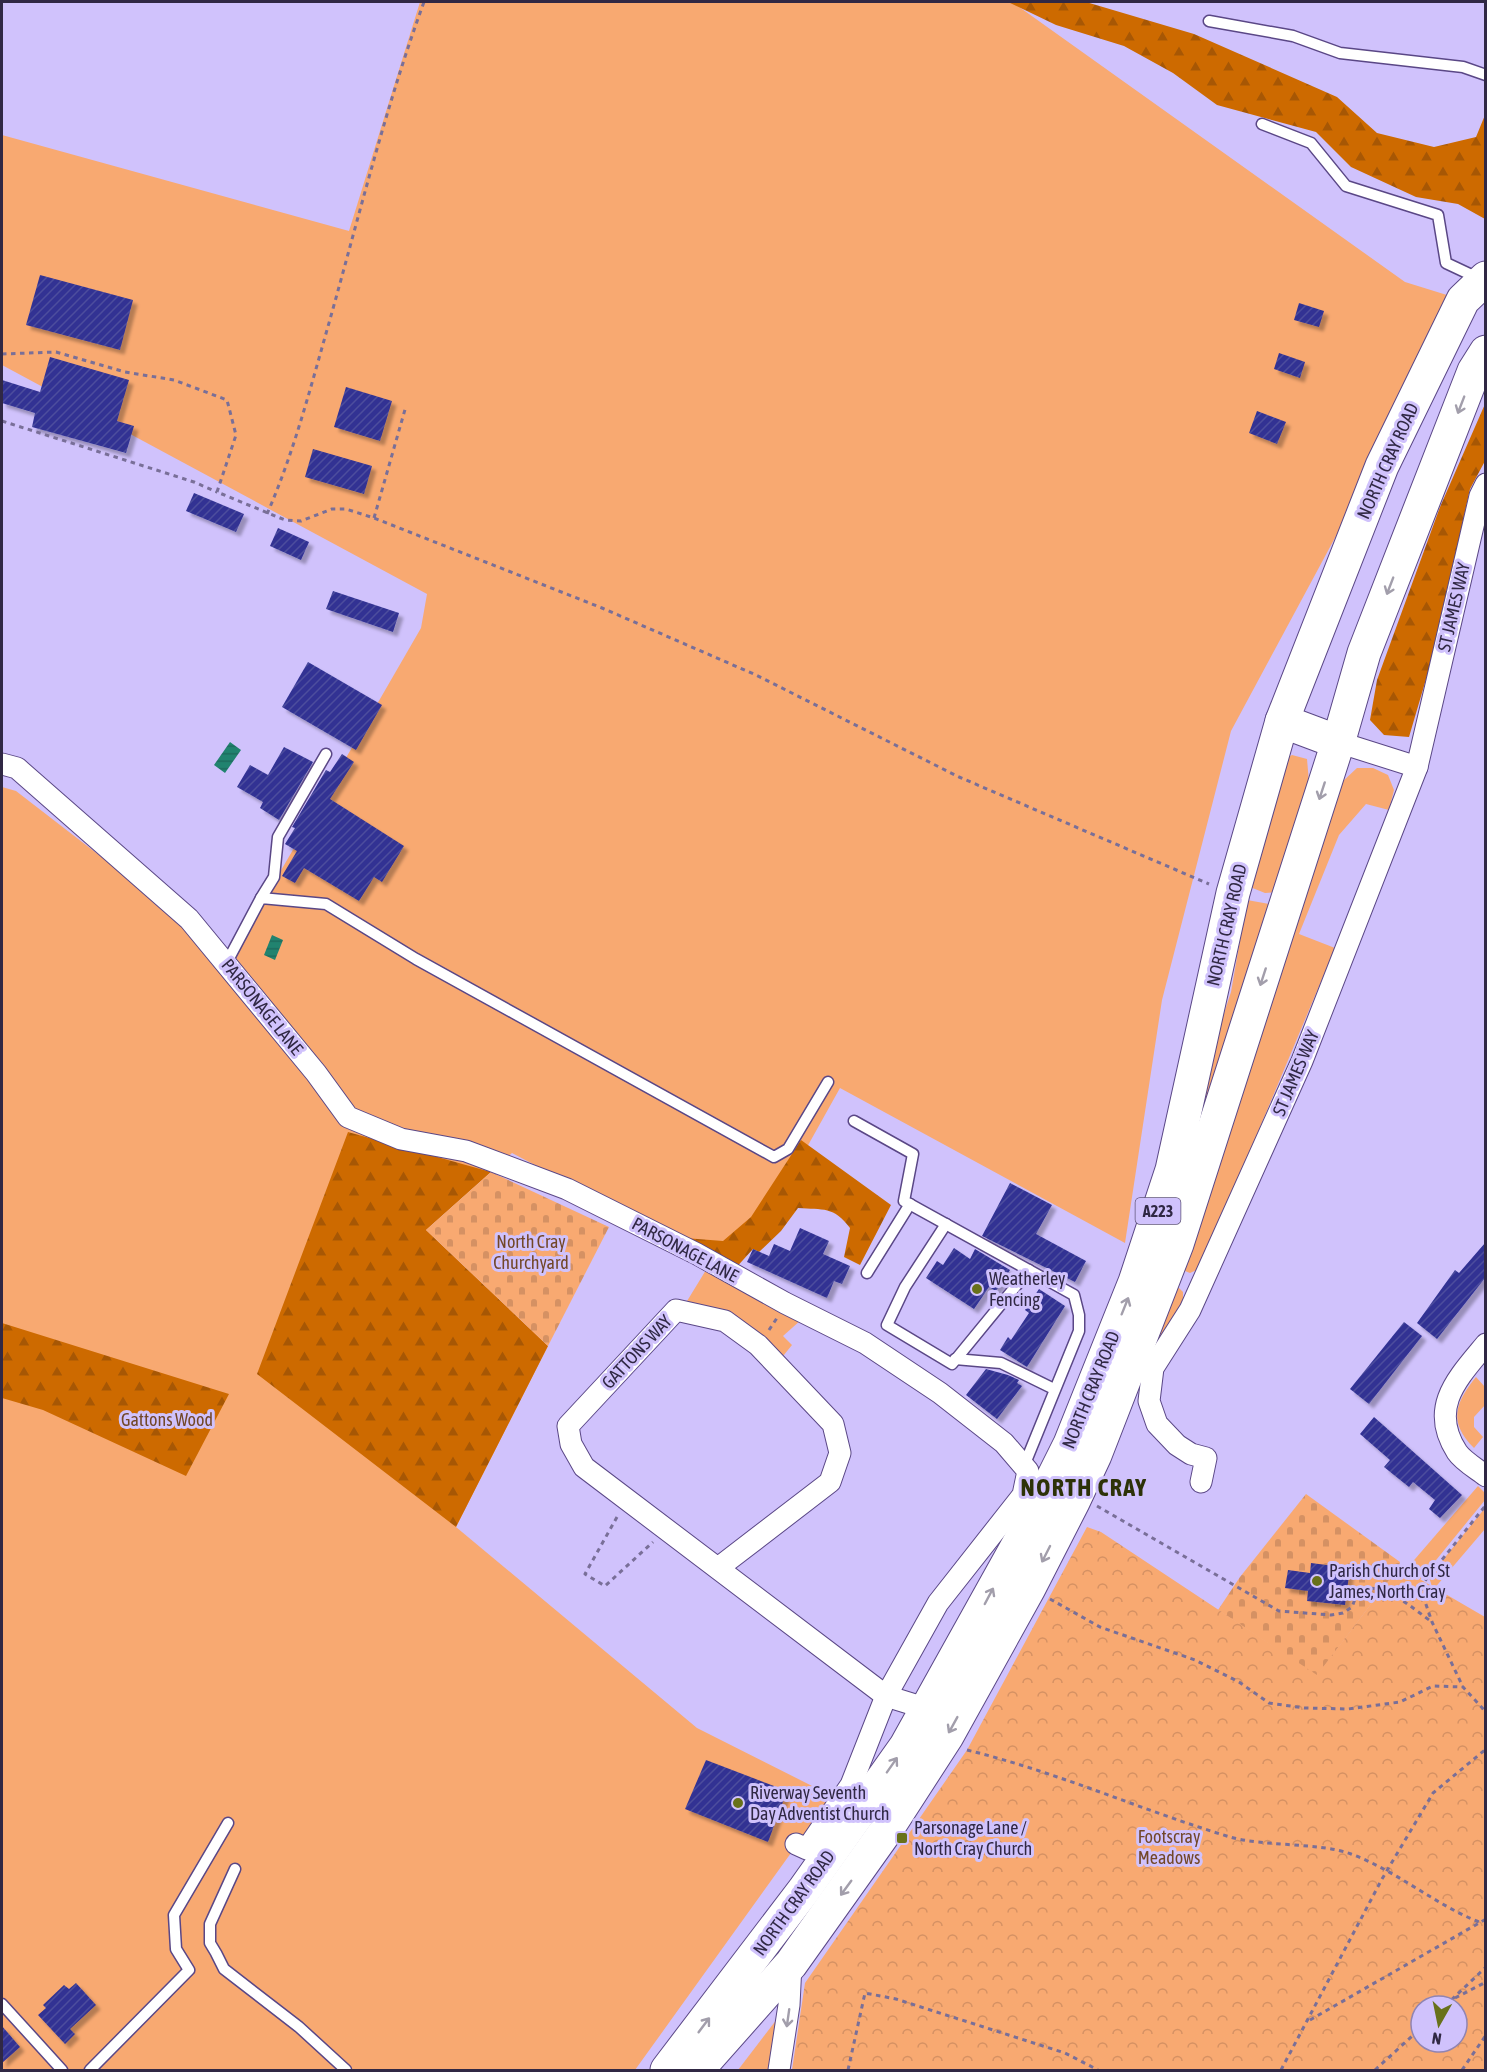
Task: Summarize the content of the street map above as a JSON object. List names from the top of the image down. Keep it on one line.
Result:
{"streets":{"main road":["NORTH CRAY ROAD","A223"],"street":["ST JAMES WAY","PARSONAGE LANE","GATTONS WAY"]},"crossings":[["NORTH CRAY ROAD","GATTONS WAY"]],"districts":["NORTH CRAY"],"parks":["North Cray Churchyard","Gattons Wood","Footscray Meadows"],"places":{"other":["Weatherley Fencing","Parish Church of St James, North Cray","Riverway Seventh Day Adventist Church"],"transit":["Parsonage Lane / North Cray Church"]},"north":"bottom"}
